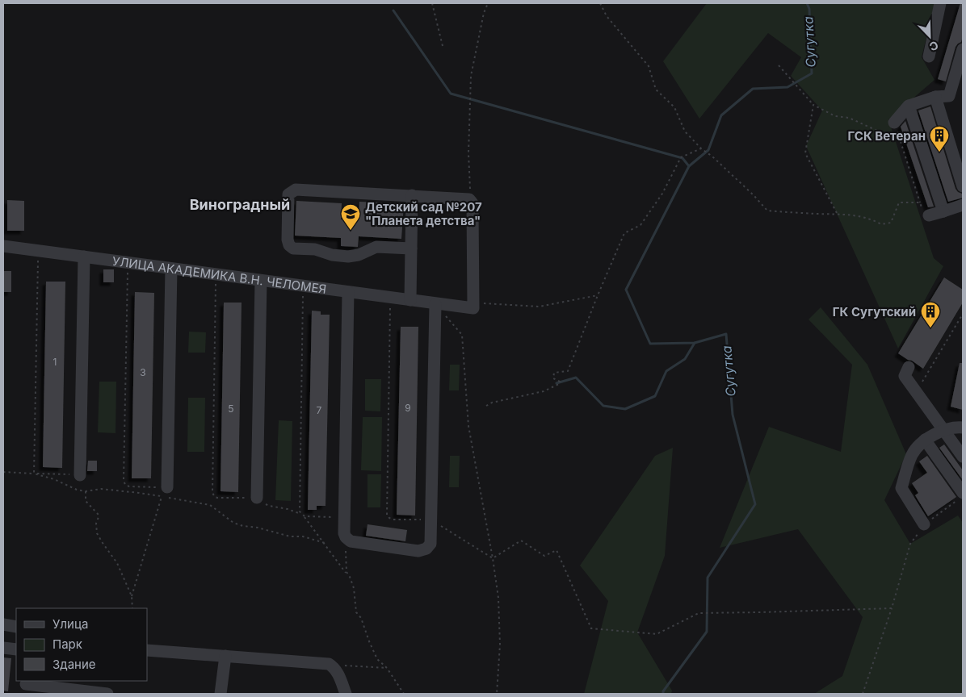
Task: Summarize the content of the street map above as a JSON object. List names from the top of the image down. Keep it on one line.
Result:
{"streets":{"street":["УЛИЦА АКАДЕМИКА В.Н. ЧЕЛОМЕЯ"]},"districts":["Виноградный"],"water":["Сугутка"],"places":{"building":["ГСК Ветеран","ГК Сугутский"],"school or university":["Детский сад №207 \"Планета детства\""]},"house_numbers":["1","3","9","5","7"],"legend":["Улица","Парк","Здание"],"north":"bottom right"}
